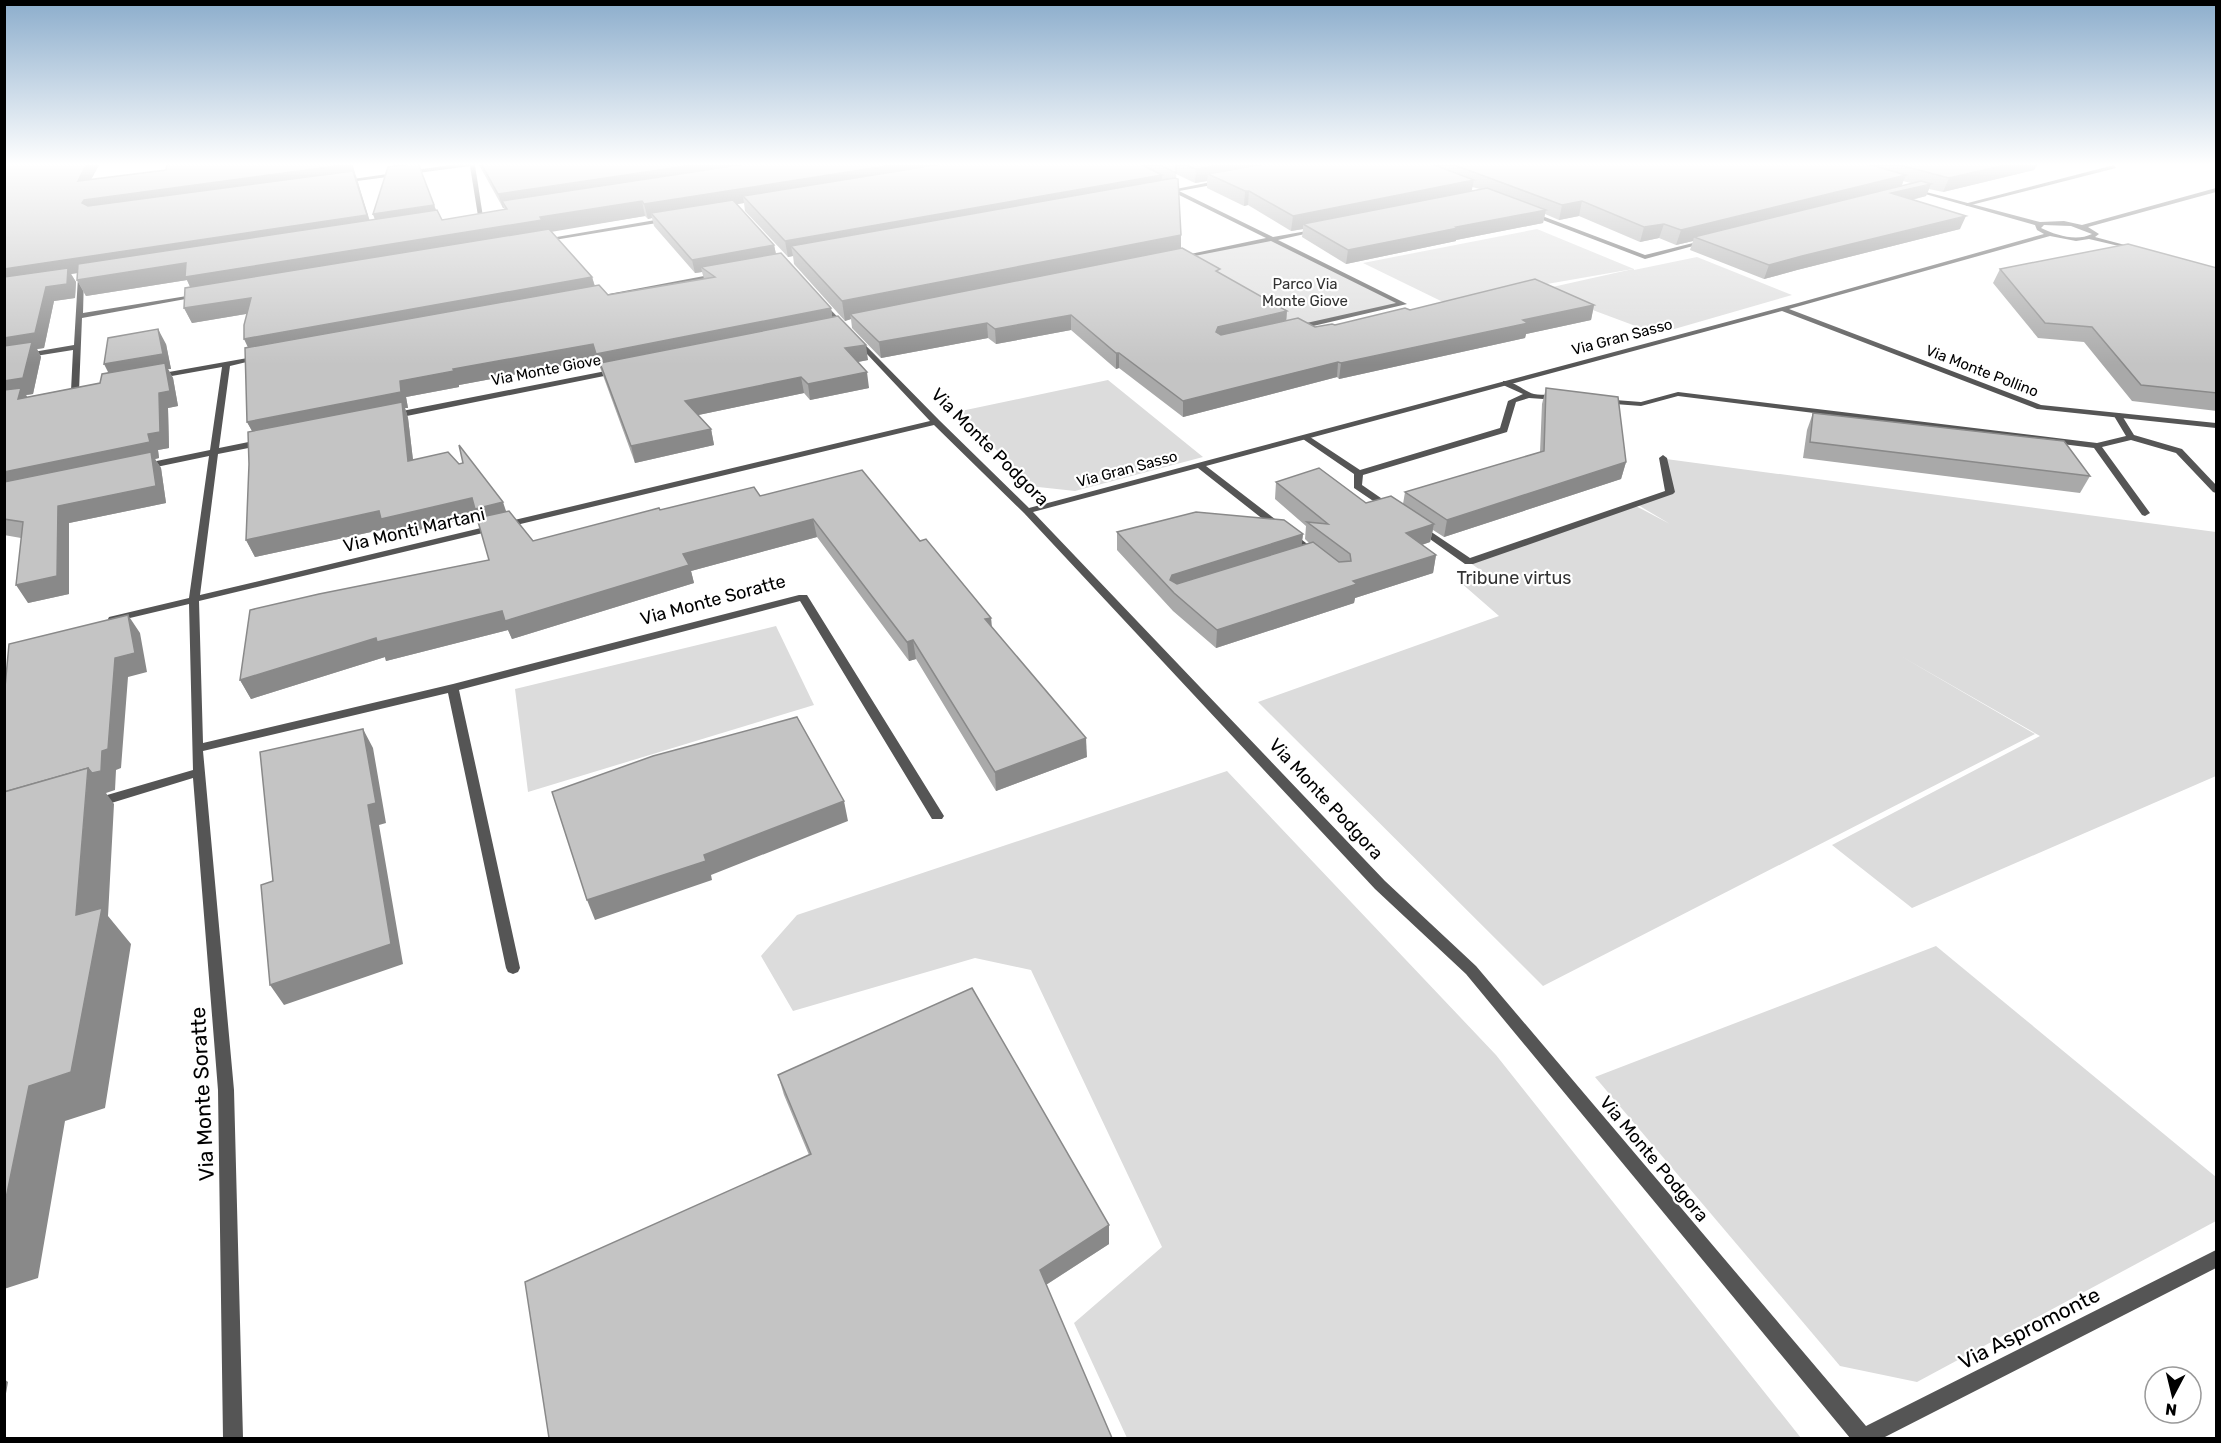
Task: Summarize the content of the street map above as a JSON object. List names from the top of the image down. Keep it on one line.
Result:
{"streets":{"street":["Via Gran Sasso","Via Monte Giove","Via Monte Pollino","Via Monte Podgora","Via Monti Martani","Via Monte Soratte","Via Aspromonte"]},"crossings":[["Via Gran Sasso","Via Monte Pollino"],["Via Gran Sasso","Via Monte Podgora"],["Via Monte Podgora","Via Monti Martani"],["Via Monte Podgora","Via Aspromonte"],["Via Monti Martani","Via Monte Soratte"]],"parks":["Parco Via Monte Giove","Tribune virtus"],"north":"bottom"}
